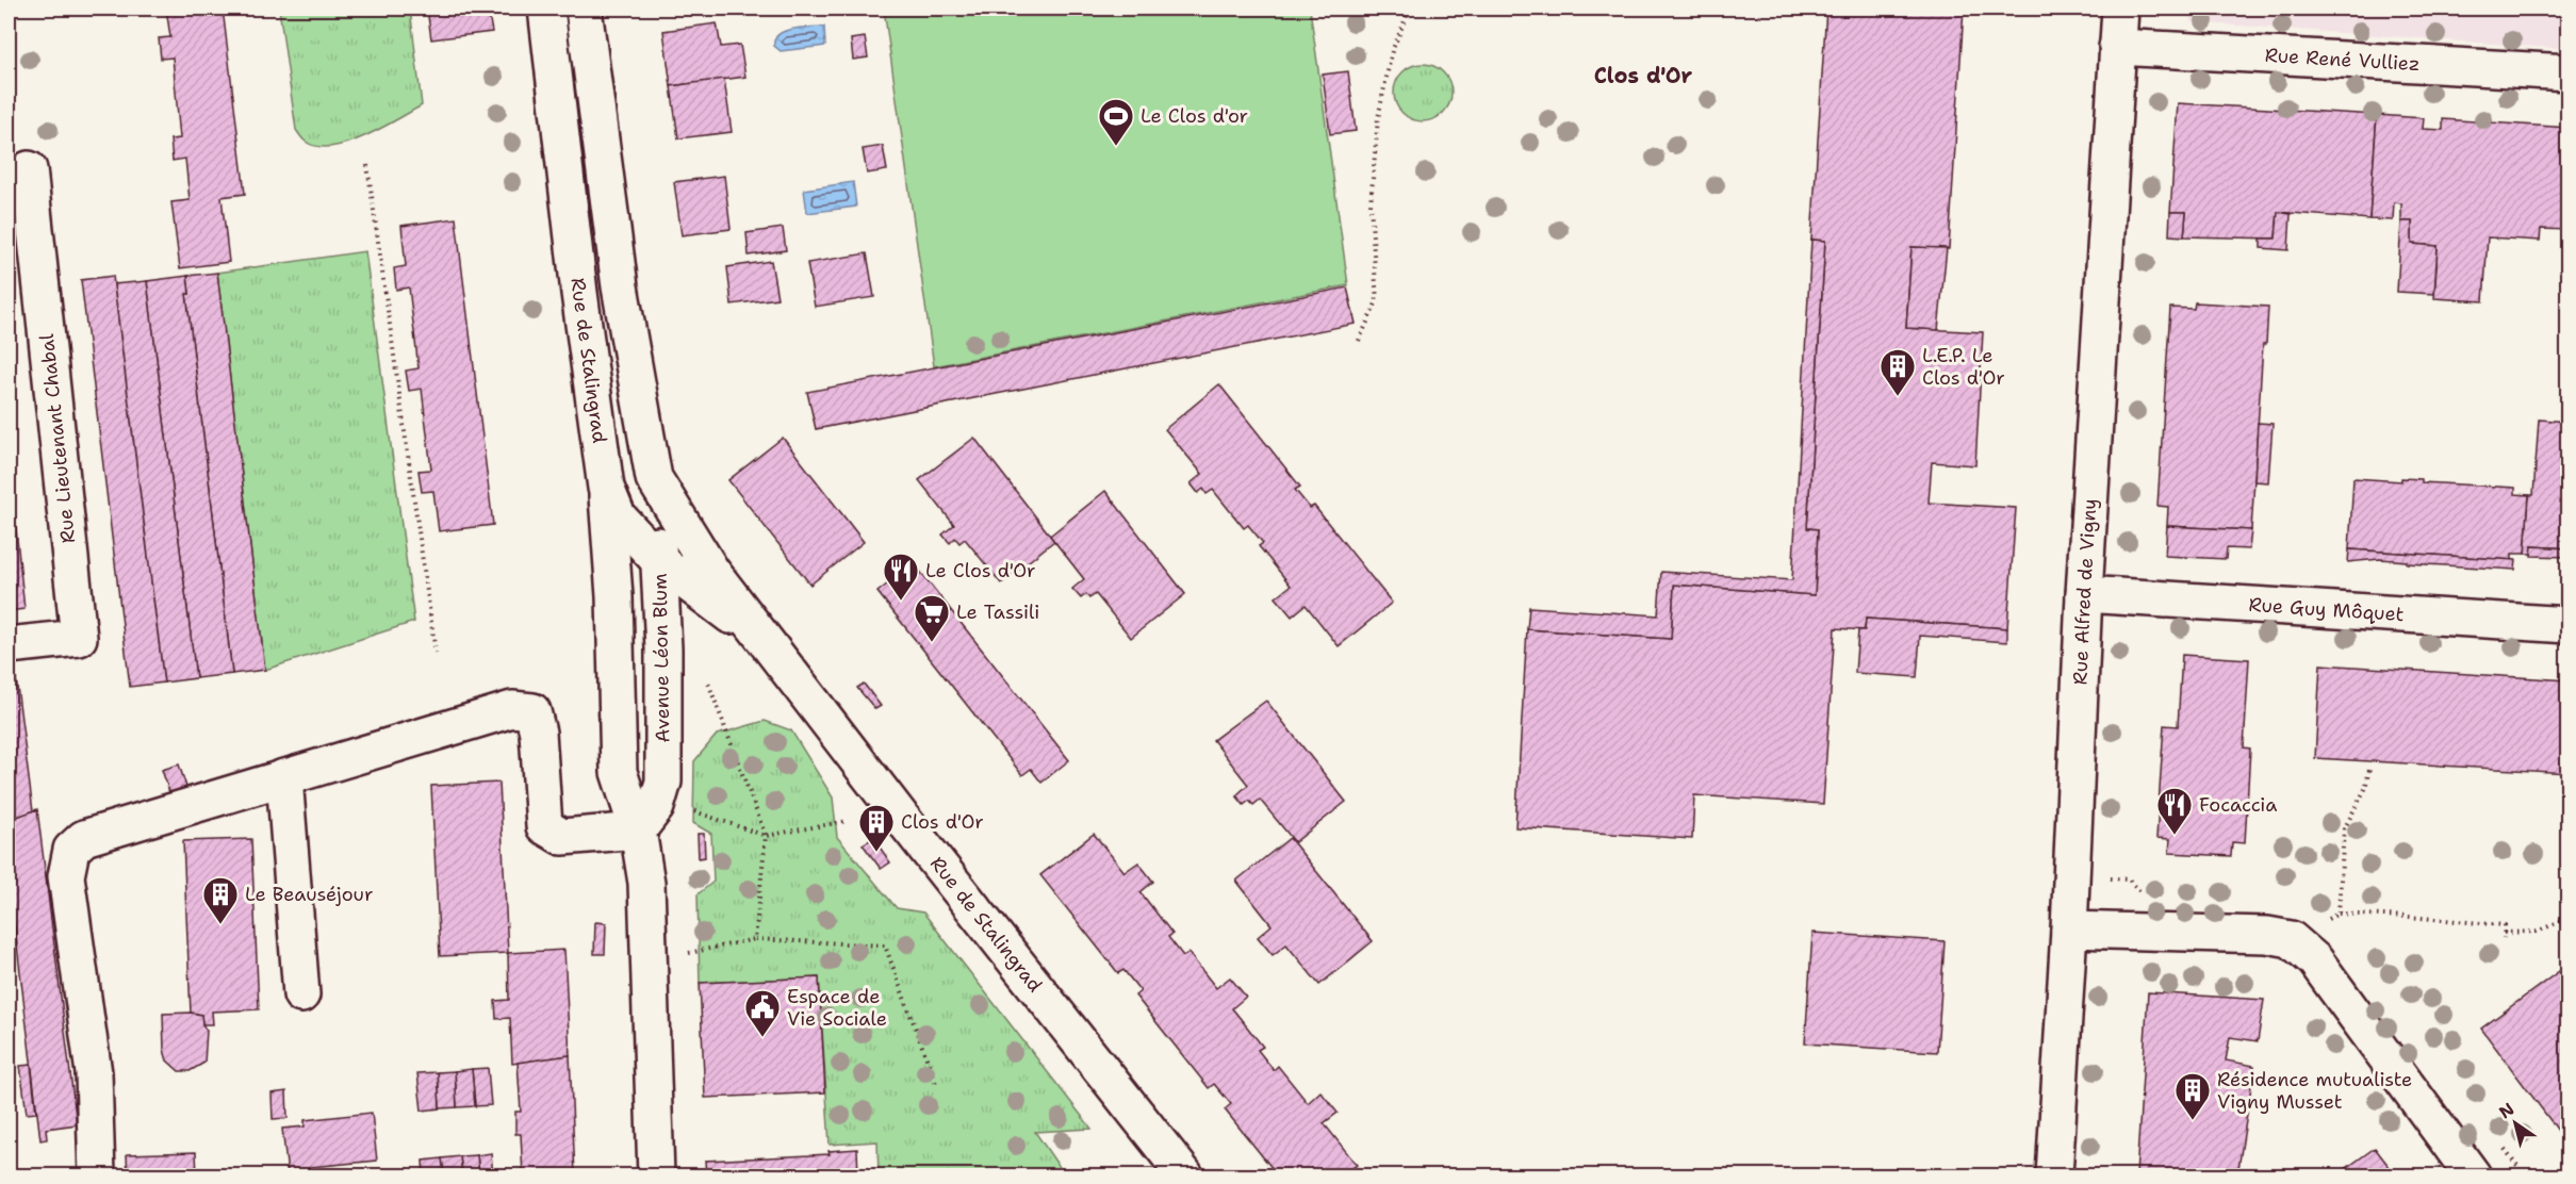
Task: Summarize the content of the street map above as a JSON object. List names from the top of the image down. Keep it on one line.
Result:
{"streets":{"street":["Rue René Vulliez","Rue de Stalingrad","Rue Lieutenant Chabal","Rue Alfred de Vigny","Rue Guy Môquet","Avenue Léon Blum"]},"crossings":[["Rue René Vulliez","Rue Alfred de Vigny"],["Rue de Stalingrad","Avenue Léon Blum"],["Rue Alfred de Vigny","Rue Guy Môquet"]],"districts":["Clos d'Or"],"places":{"sports":["Le Clos d'or"],"building":["L.E.P. Le Clos d'Or","Clos d'Or","Le Beauséjour","Résidence mutualiste Vigny Musset"],"restaurant":["Le Clos d'Or","Focaccia"],"supermarket":["Le Tassili"],"public building":["Espace de Vie Sociale"]},"north":"top left"}
